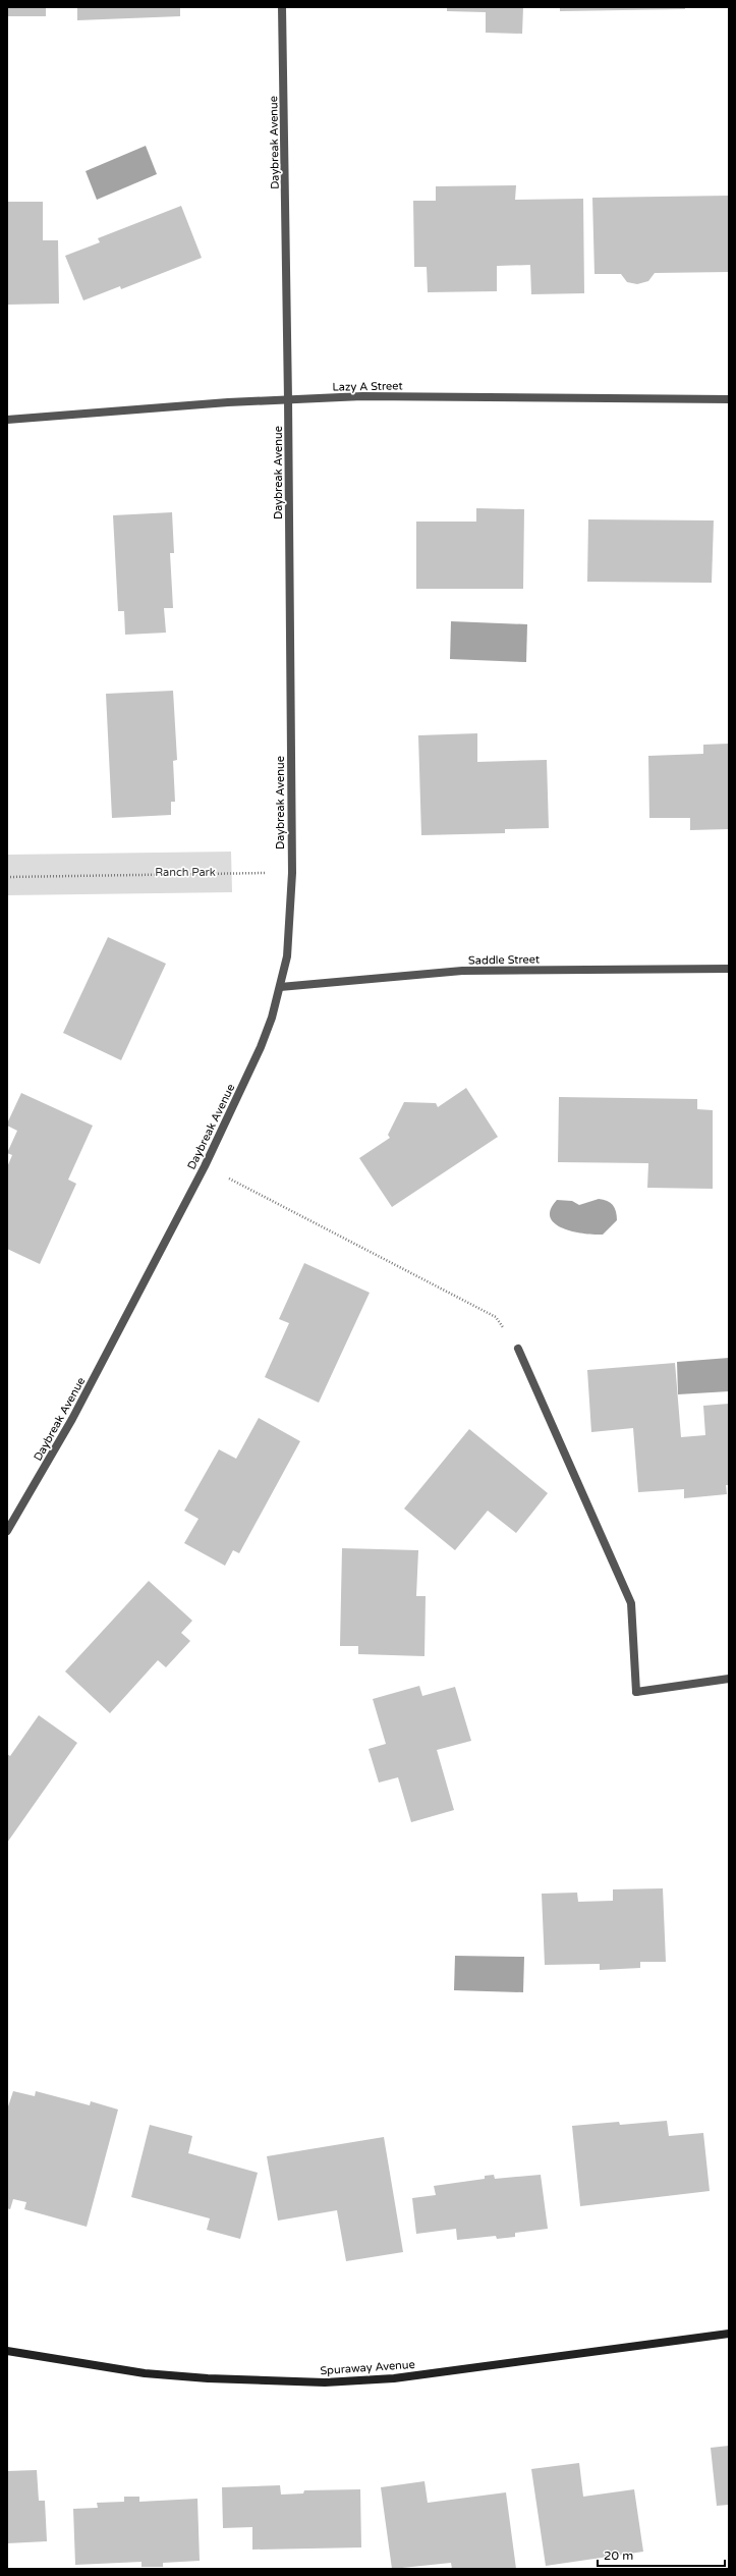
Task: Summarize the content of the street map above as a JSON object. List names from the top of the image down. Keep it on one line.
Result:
{"streets":{"street":["Daybreak Avenue","Lazy A Street","Saddle Street","Spuraway Avenue"]},"crossings":[["Daybreak Avenue","Lazy A Street"],["Daybreak Avenue","Saddle Street"]],"parks":["Ranch Park"],"scale_bar":"20 m"}
